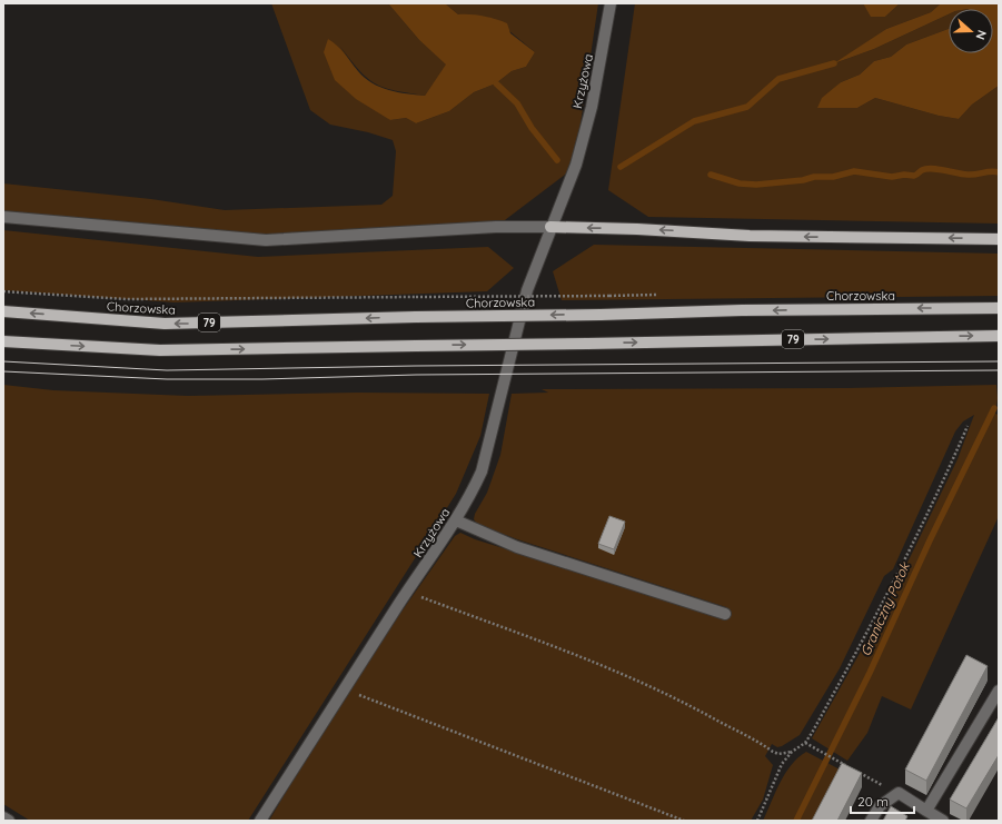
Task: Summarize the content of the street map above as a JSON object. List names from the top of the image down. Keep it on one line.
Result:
{"streets":{"main road":["Chorzowska","79"],"street":["Krzyżowa"]},"water":["Graniczny Potok"],"scale_bar":"20 m","north":"right"}
